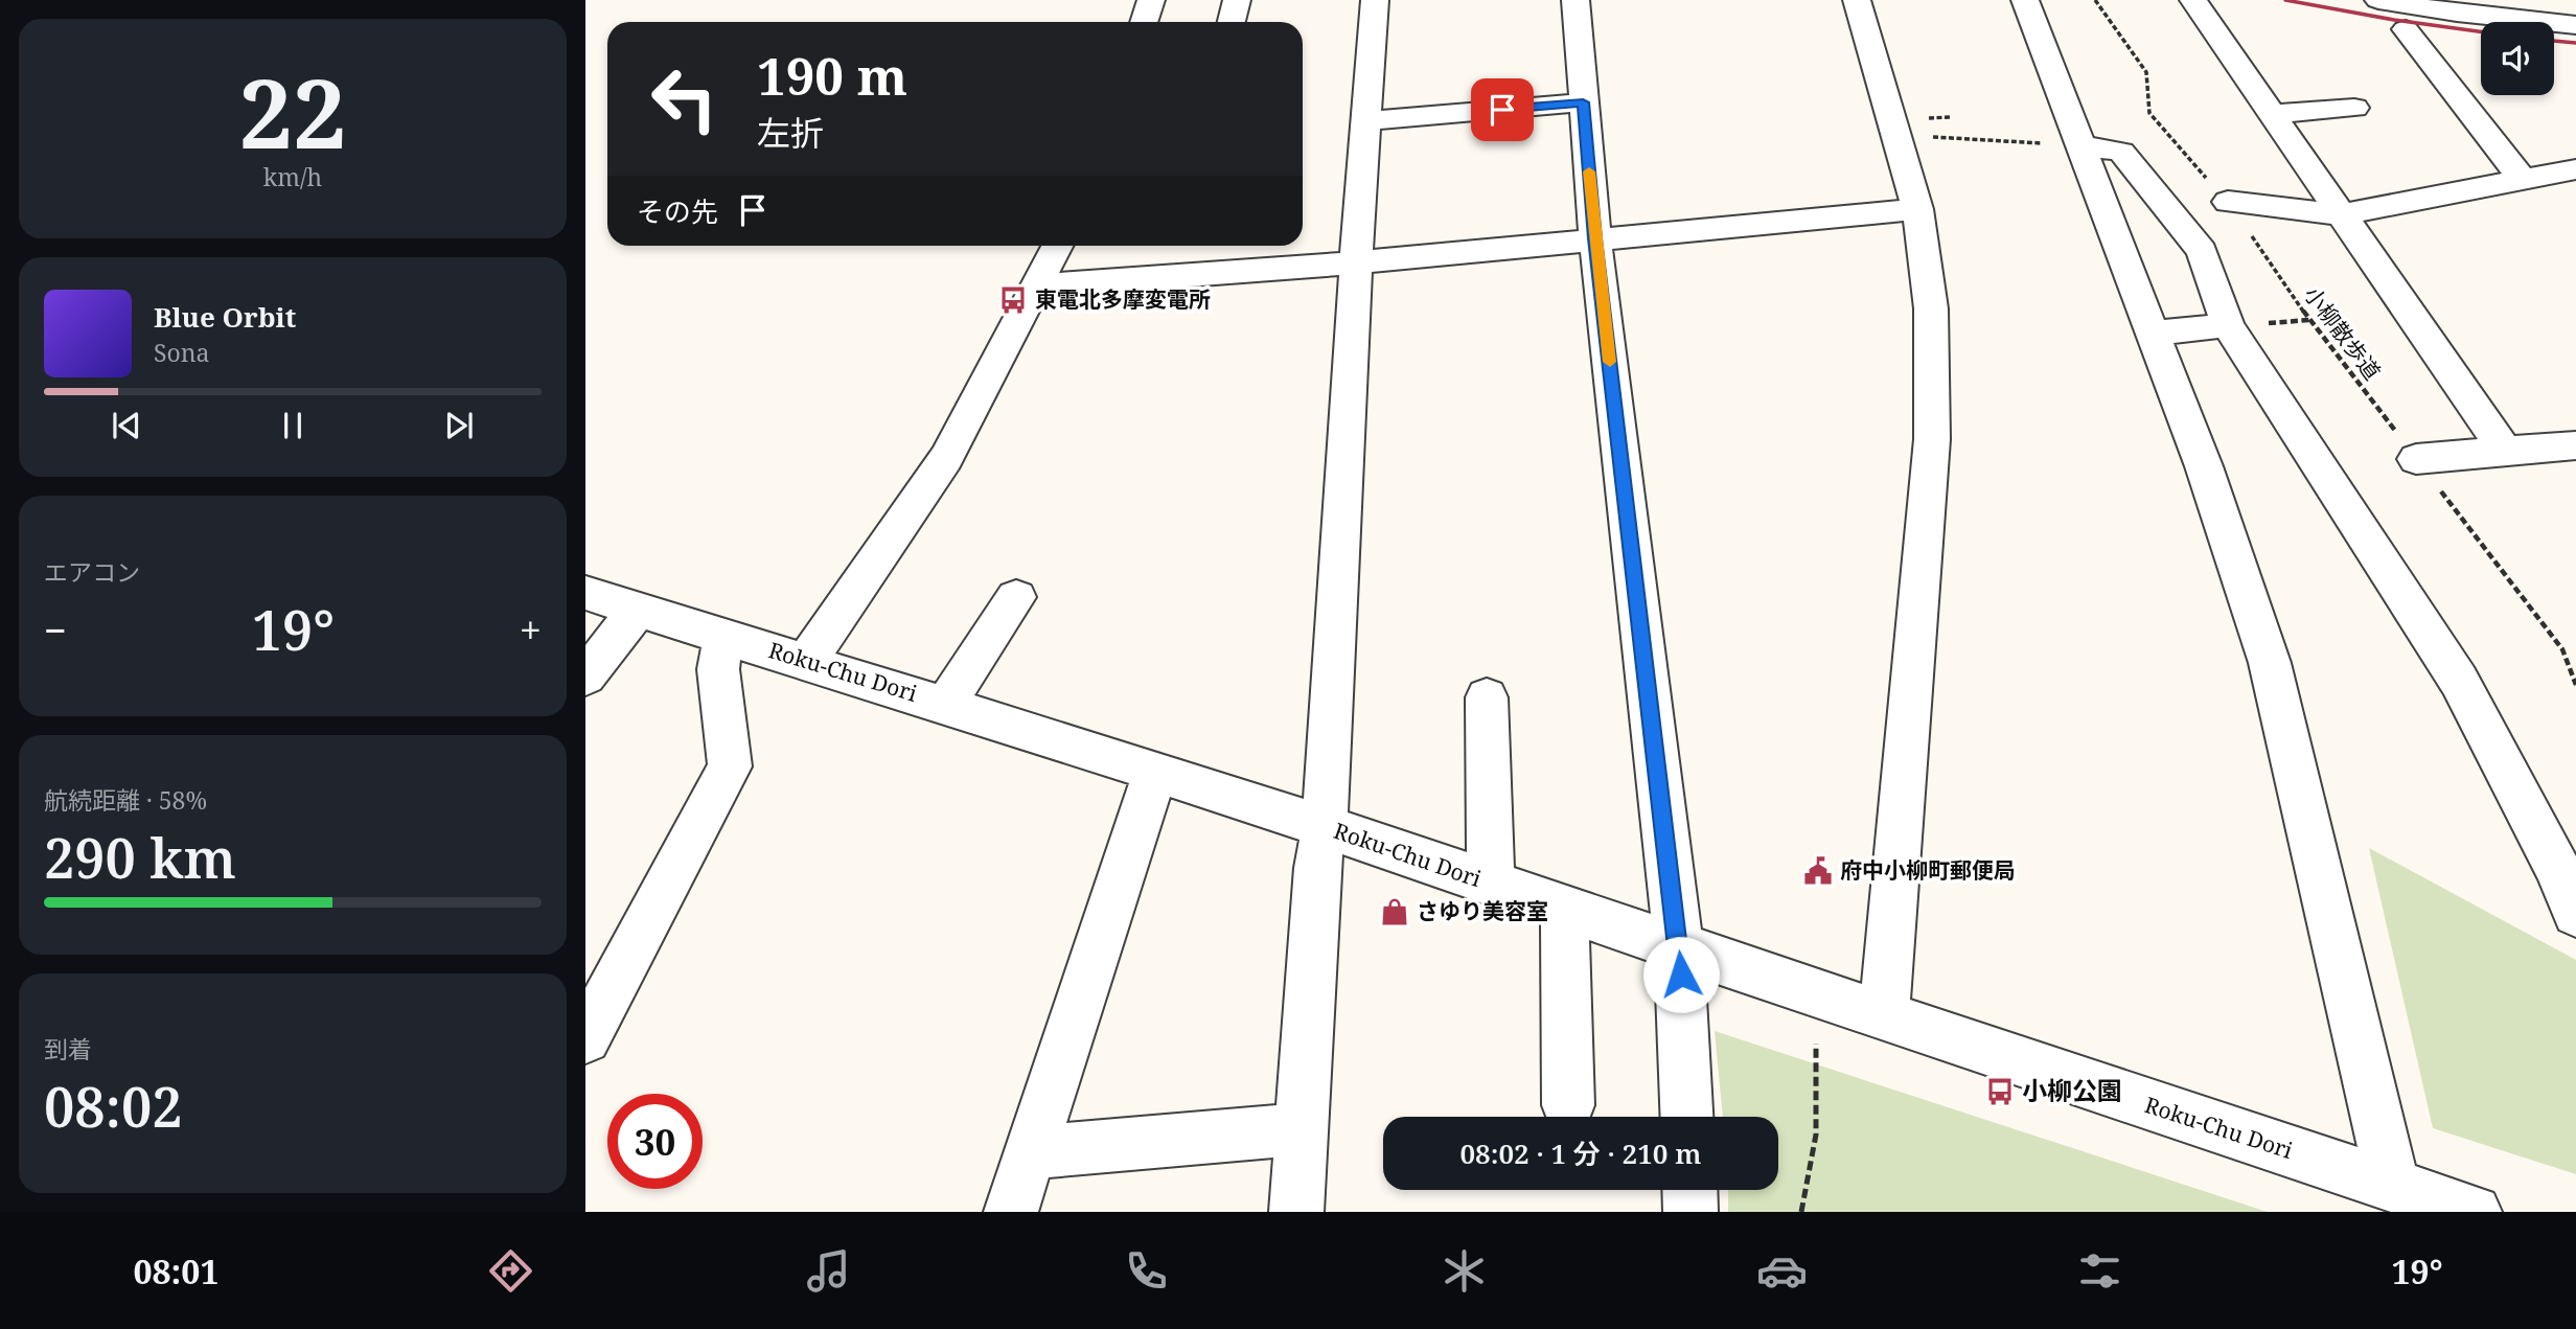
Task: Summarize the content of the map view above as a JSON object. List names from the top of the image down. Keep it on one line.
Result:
{"streets":{"street":["Roku-Chu Dori"],"path":["小柳散歩道"]},"places":{"bus stop":["東電北多摩変電所","小柳公園"],"public building":["府中小柳町郵便局"],"shop":["さゆり美容室"]},"page":{"tile":[["22","km/h"],"エアコン",["航続距離 · 58%","290 km"],["到着","08:02"]],"turn":["190 m","左折"],"then":"その先","song":["Blue Orbit","Sona"],"heat":["−","19°","+"],"limit":"30","trip":"08:02 · 1 分 · 210 m","tabs":["08:01","19°"]}}
